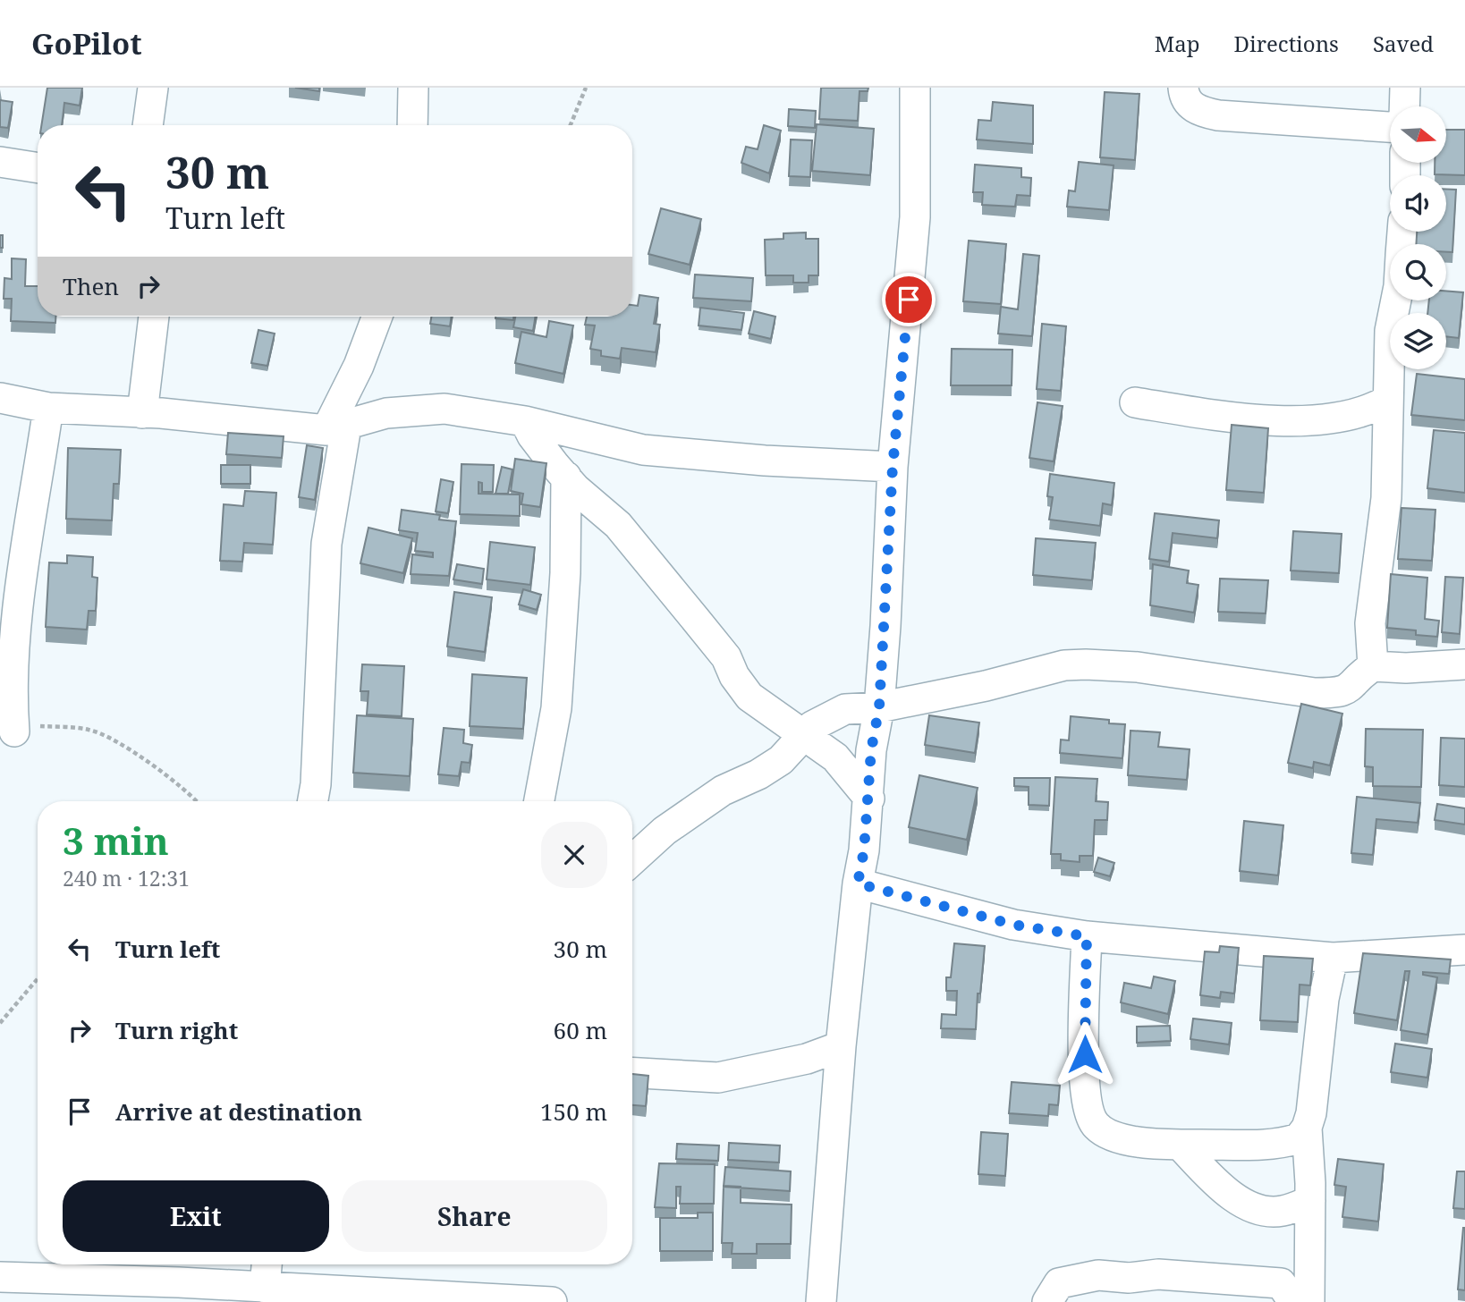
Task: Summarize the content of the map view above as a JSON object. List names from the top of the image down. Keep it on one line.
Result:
{"north":"right","page":{"header":"GoPilot","nav":["Map","Directions","Saved"],"turn":["30 m","Turn left"],"then":"Then","heading":["3 min","240 m · 12:31"],"list":[{"name":"Turn left","value":"30 m"},{"name":"Turn right","value":"60 m"},{"name":"Arrive at destination","value":"150 m"}],"buttons":["Exit","Share"]}}
